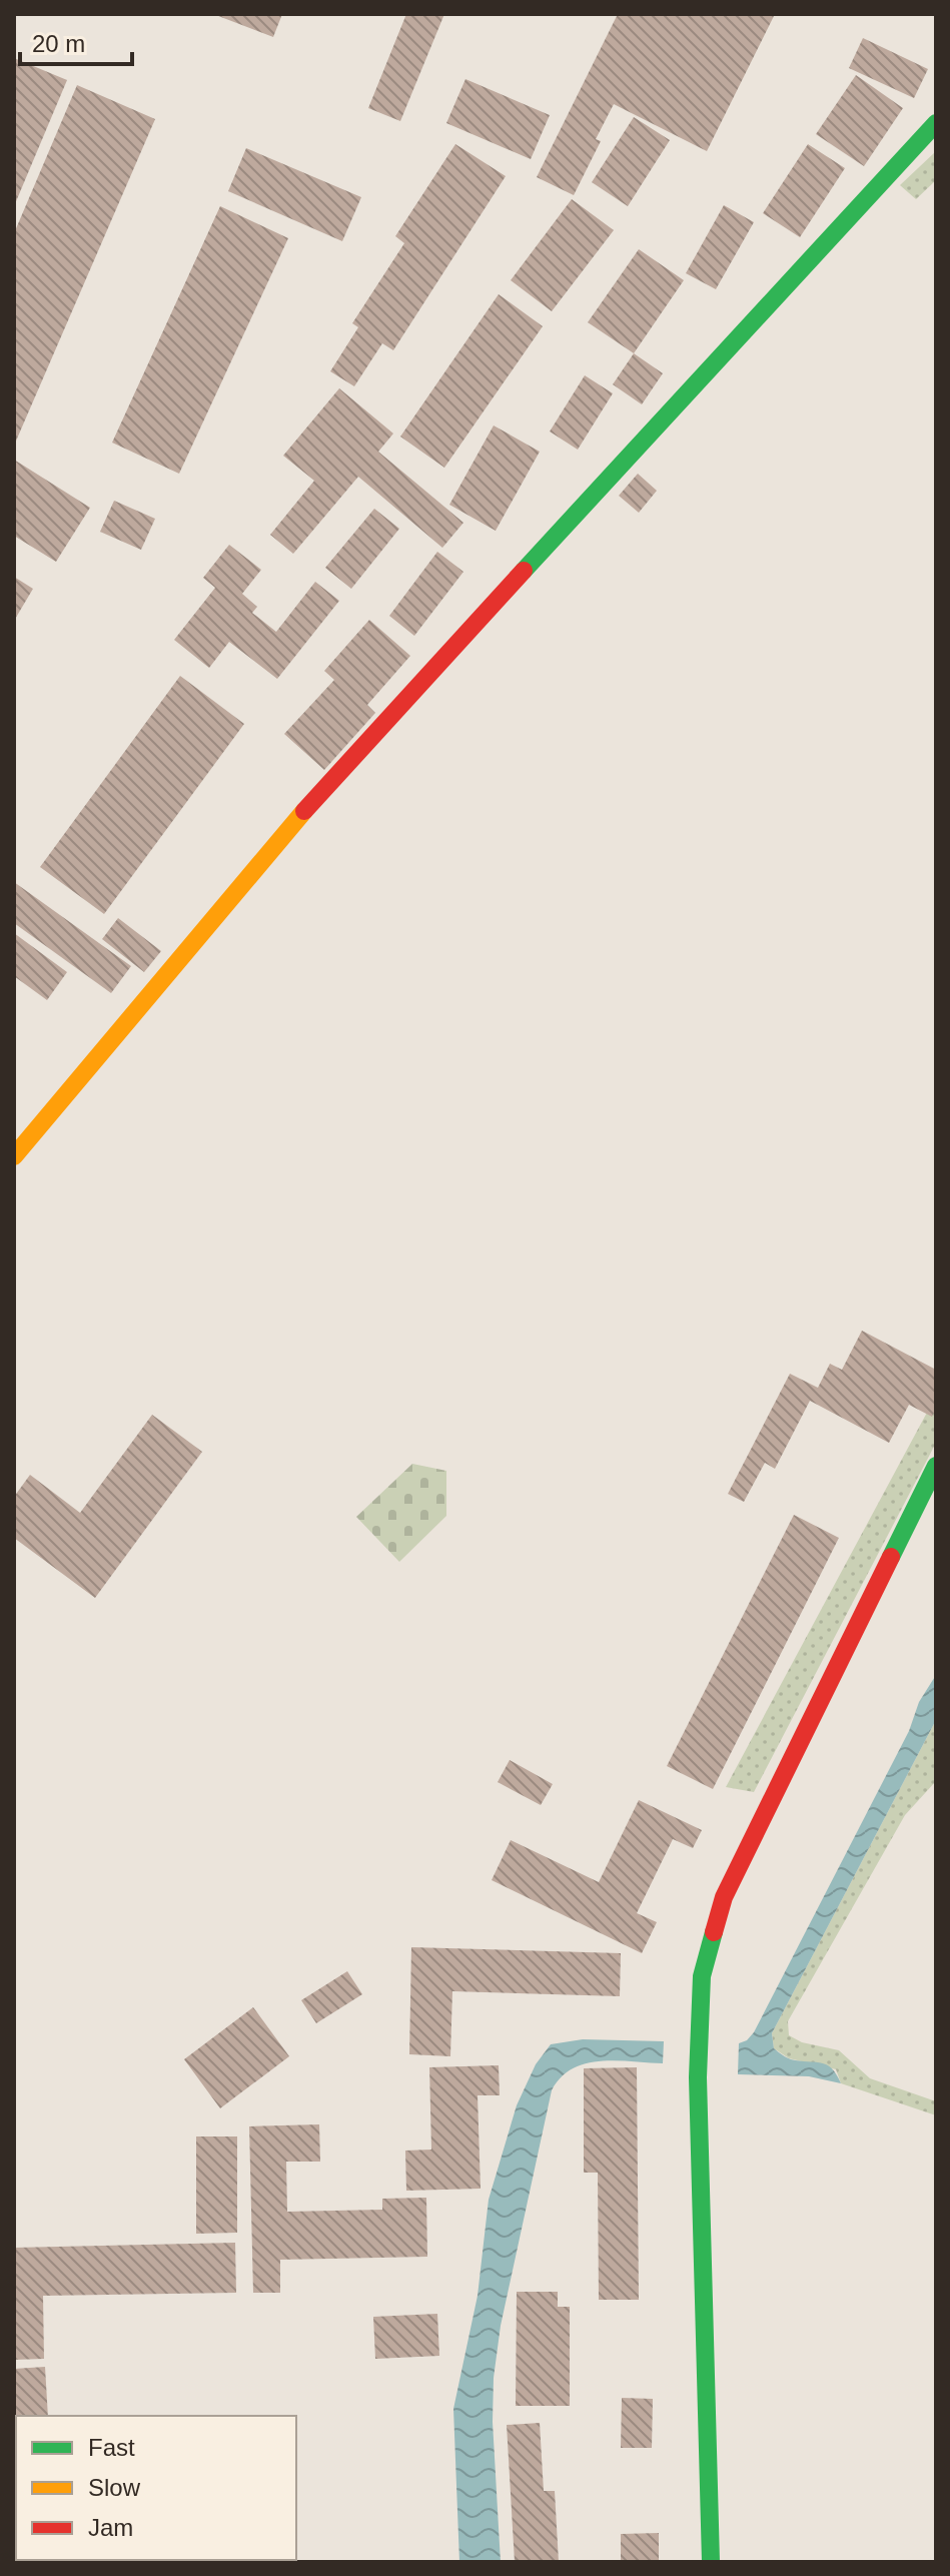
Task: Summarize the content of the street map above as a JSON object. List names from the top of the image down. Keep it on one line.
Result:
{"legend":["Fast","Slow","Jam"],"scale_bar":"20 m"}
